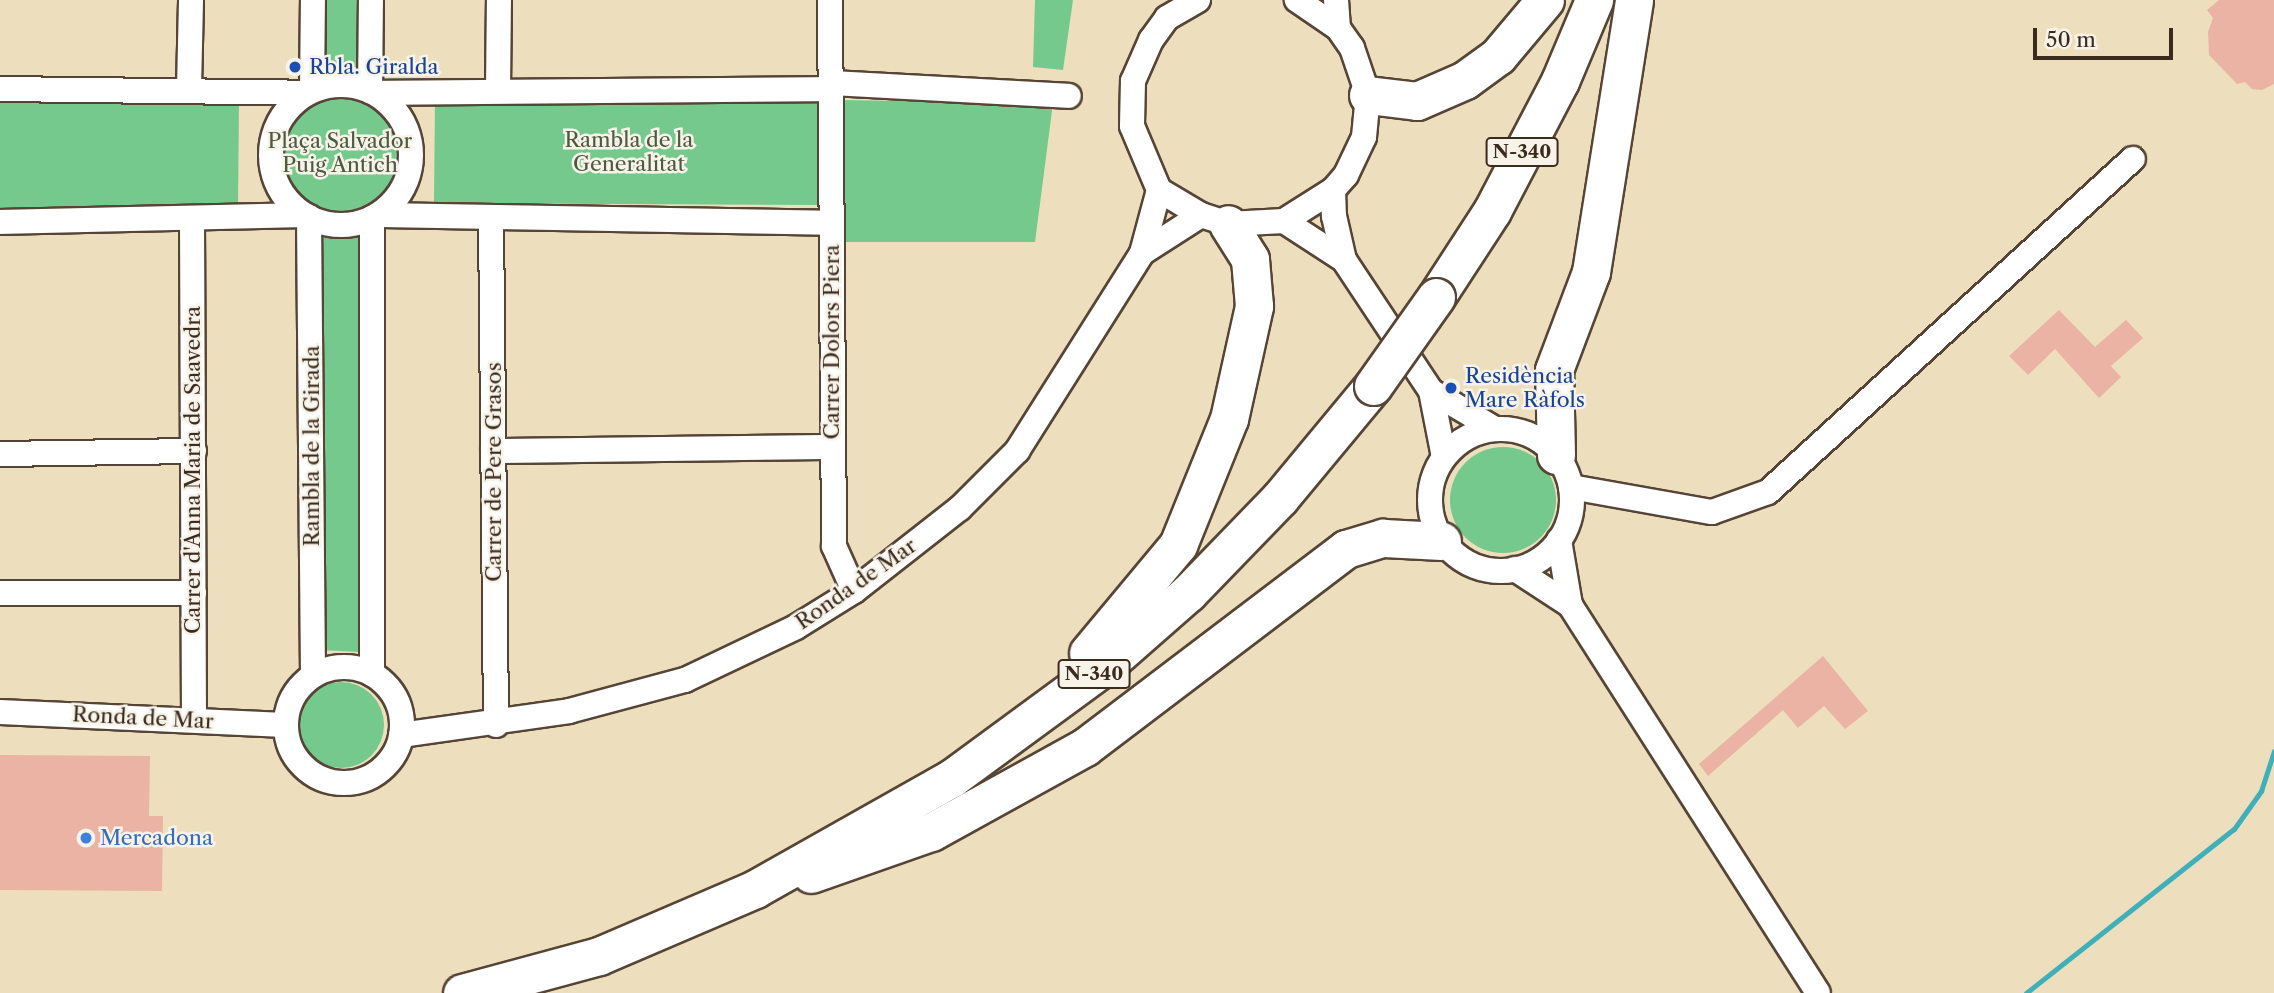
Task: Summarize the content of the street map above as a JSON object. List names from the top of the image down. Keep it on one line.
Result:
{"streets":{"highway":["N-340"],"street":["Carrer Dolors Piera","Rambla de la Girada","Carrer d'Anna Maria de Saavedra","Carrer de Pere Grasos","Ronda de Mar"]},"crossings":[["Carrer Dolors Piera","Ronda de Mar"],["Rambla de la Girada","Ronda de Mar"],["Carrer d'Anna Maria de Saavedra","Ronda de Mar"],["Carrer de Pere Grasos","Ronda de Mar"]],"parks":["Rambla de la Generalitat","Plaça Salvador Puig Antich"],"places":["Rbla. Giralda","Residència Mare Ràfols","Mercadona"],"scale_bar":"50 m"}
